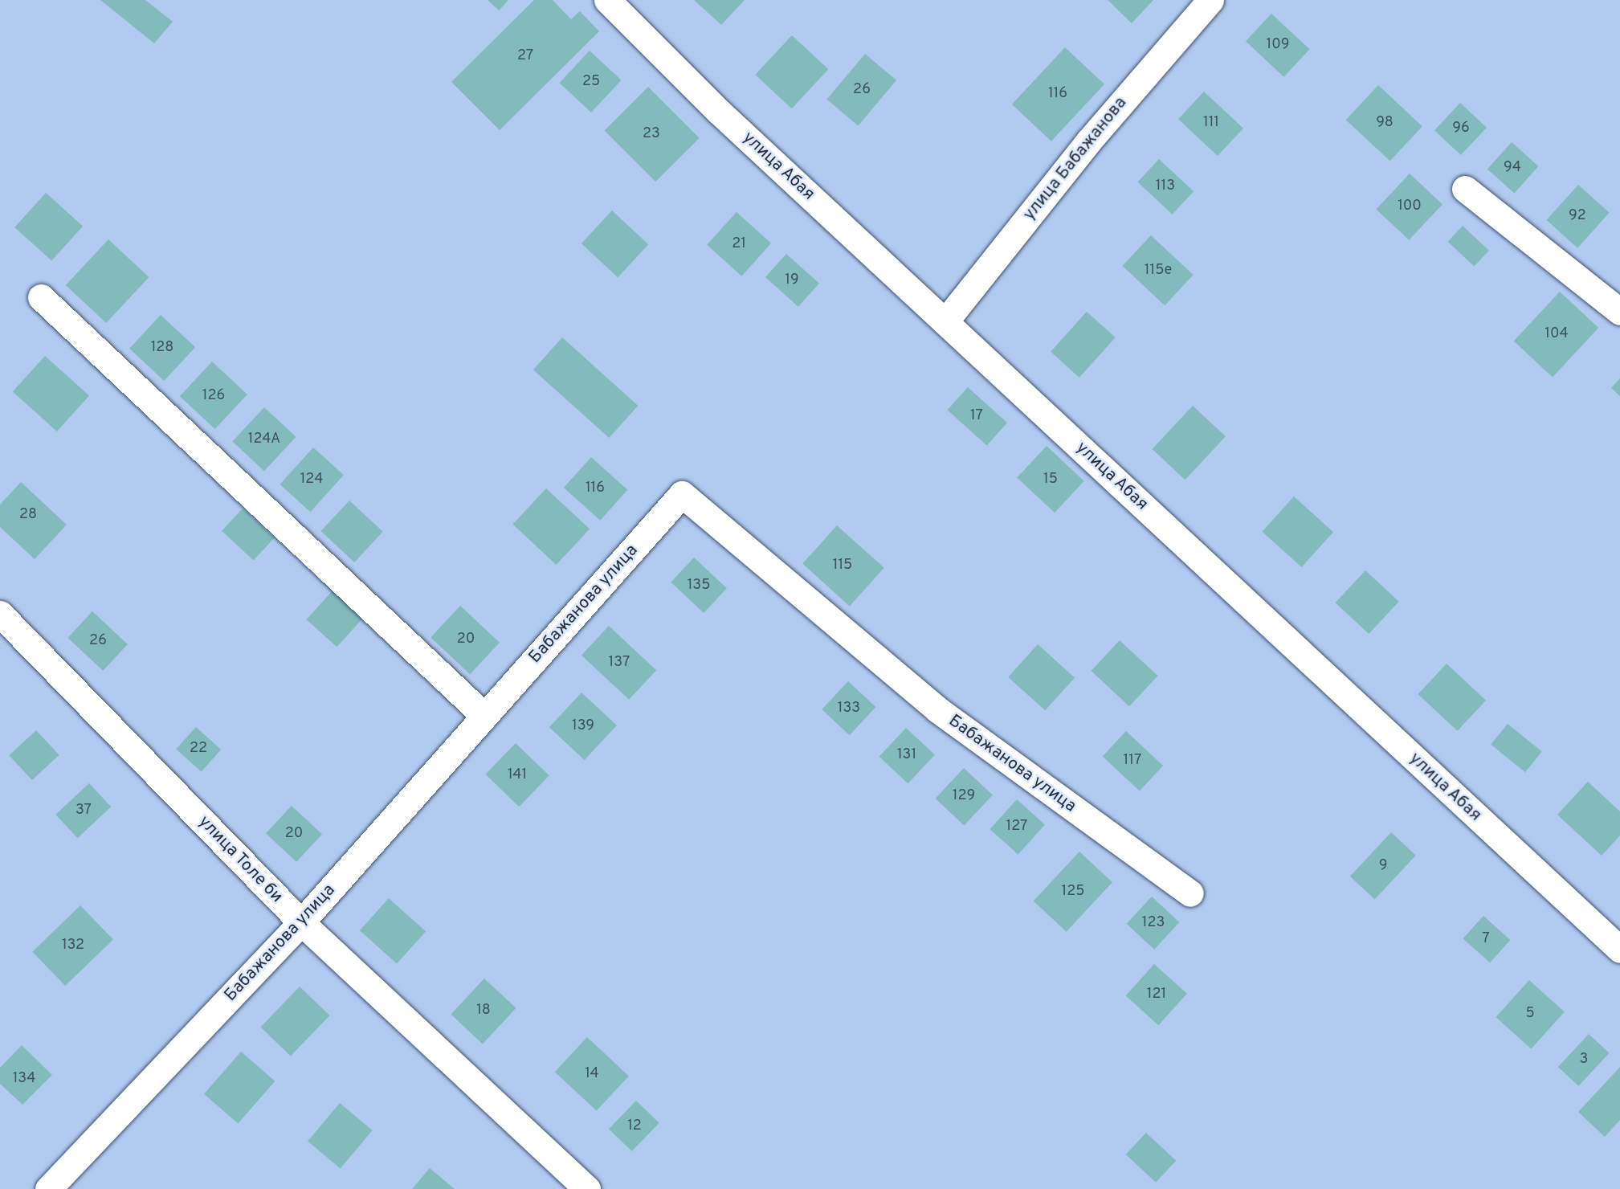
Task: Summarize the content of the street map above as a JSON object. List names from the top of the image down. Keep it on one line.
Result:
{"streets":{"street":["улица Бабажанова","улица Абая","Бабажанова улица","улица Толе би"]},"crossings":[["улица Бабажанова","улица Абая"],["Бабажанова улица","улица Толе би"]],"house_numbers":["109","27","25","26","116","111","98","96","23","94","113","100","92","21","115е","19","104","128","126","17","124А","124","15","116","28","115","135","20","26","137","133","139","22","131","117","141","129","37","127","20","9","125","123","7","132","121","18","5","3","14","134","12"]}
